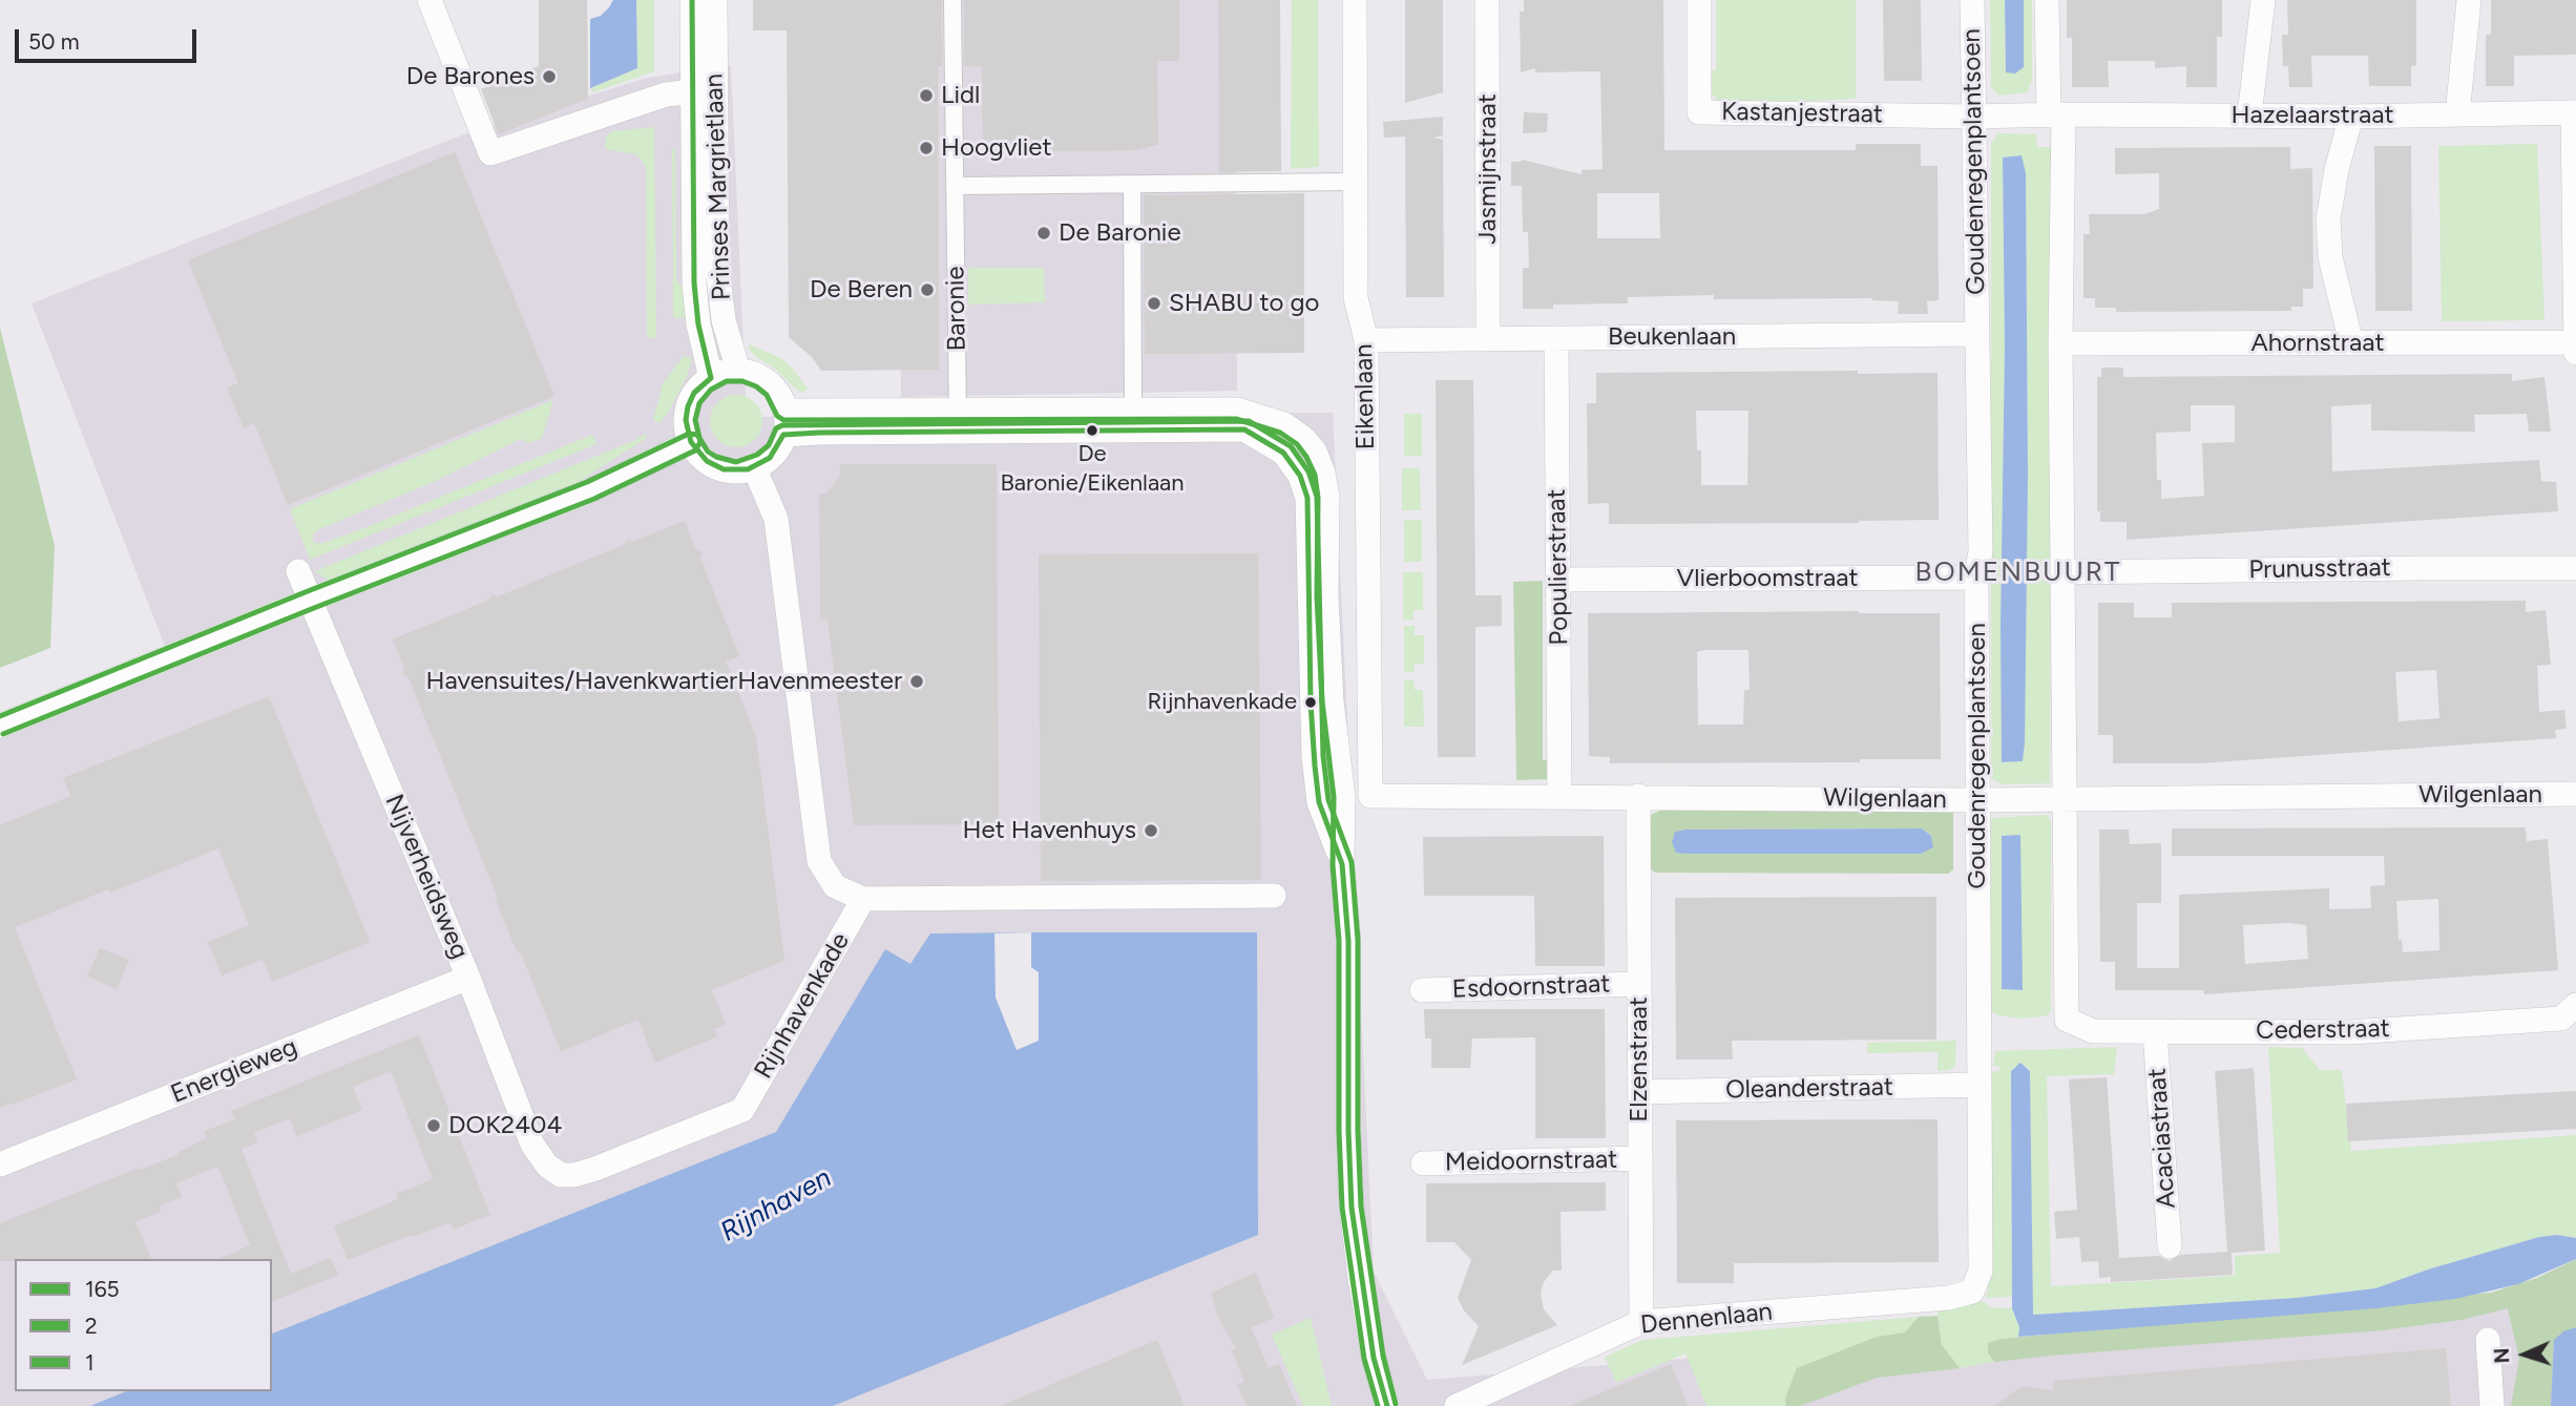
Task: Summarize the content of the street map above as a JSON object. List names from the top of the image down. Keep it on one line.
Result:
{"streets":{"street":["Kastanjestraat","Hazelaarstraat","Goudenregenplantsoen","Jasmijnstraat","Prinses Margrietlaan","Baronie","Beukenlaan","Ahornstraat","Eikenlaan","Populierstraat","Prunusstraat","Vlierboomstraat","Wilgenlaan","Nijverheidsweg","Esdoornstraat","Rijnhavenkade","Cederstraat","Elzenstraat","Energieweg","Oleanderstraat","Acaciastraat","Meidoornstraat","Dennenlaan"]},"crossings":[["Kastanjestraat","Hazelaarstraat"],["Kastanjestraat","Goudenregenplantsoen"],["Hazelaarstraat","Goudenregenplantsoen"],["Goudenregenplantsoen","Beukenlaan"],["Goudenregenplantsoen","Vlierboomstraat"],["Goudenregenplantsoen","Wilgenlaan"],["Goudenregenplantsoen","Oleanderstraat"],["Goudenregenplantsoen","Dennenlaan"],["Jasmijnstraat","Beukenlaan"],["Beukenlaan","Eikenlaan"],["Beukenlaan","Populierstraat"],["Eikenlaan","Wilgenlaan"],["Populierstraat","Vlierboomstraat"],["Populierstraat","Wilgenlaan"],["Wilgenlaan","Cederstraat"],["Wilgenlaan","Elzenstraat"],["Nijverheidsweg","Rijnhavenkade"],["Nijverheidsweg","Energieweg"],["Esdoornstraat","Elzenstraat"],["Cederstraat","Acaciastraat"],["Elzenstraat","Oleanderstraat"],["Elzenstraat","Meidoornstraat"],["Elzenstraat","Dennenlaan"]],"districts":["BOMENBUURT"],"water":["Rijnhaven"],"places":["De Barones","Lidl","Hoogvliet","De Baronie","De Beren","SHABU to go","De Baronie/Eikenlaan","Havensuites/HavenkwartierHavenmeester","Rijnhavenkade","Het Havenhuys","DOK2404"],"lines":["transit line 165","transit line 2","transit line 1"],"legend":["165","2","1"],"scale_bar":"50 m","north":"left"}
